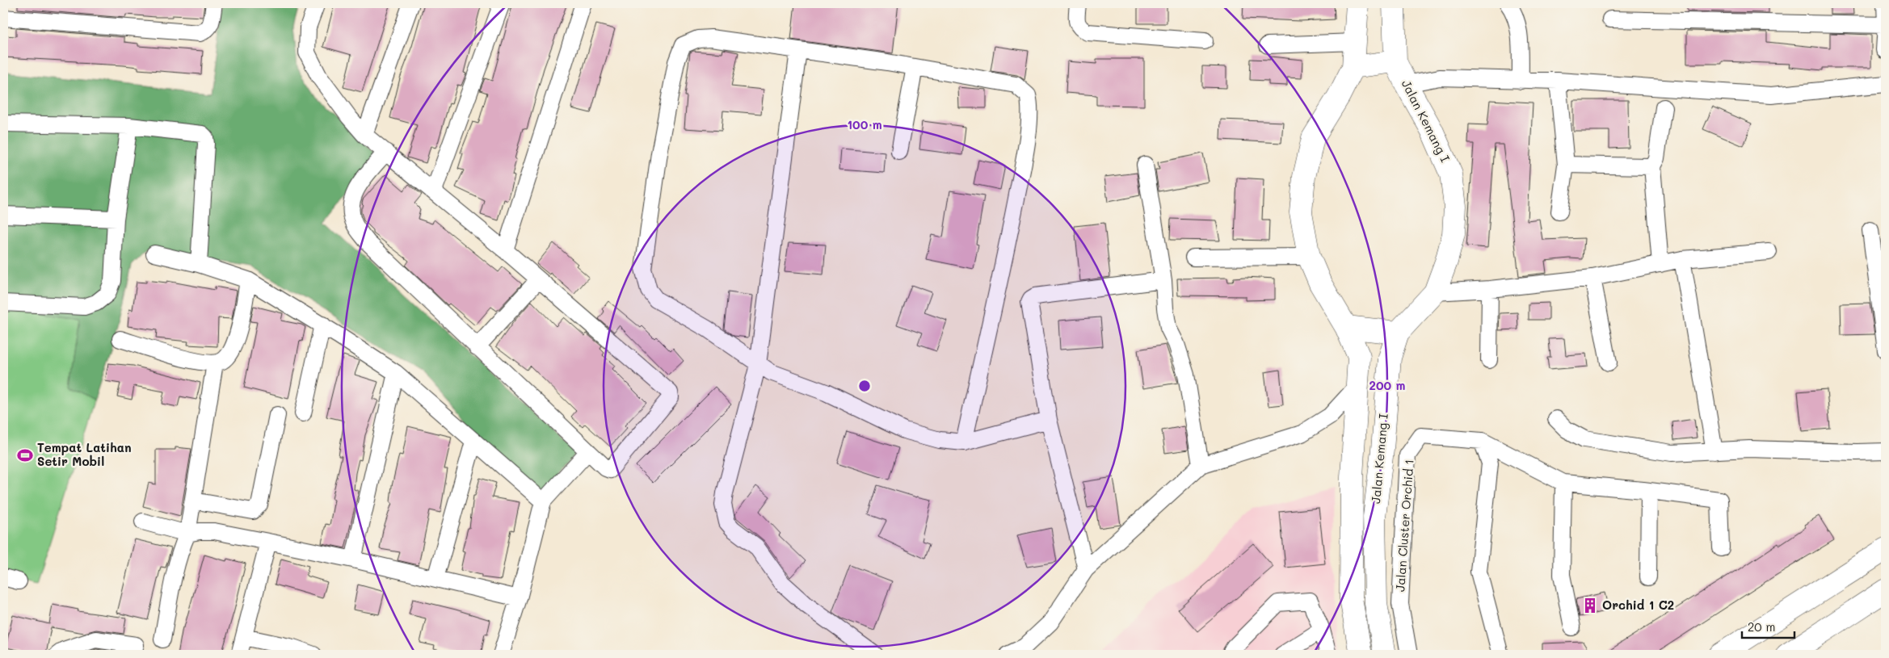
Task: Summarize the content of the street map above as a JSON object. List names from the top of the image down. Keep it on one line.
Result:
{"streets":{"street":["Jalan Kemang I","Jalan Cluster Orchid 1"]},"places":{"sports":["Tempat Latihan Setir Mobil"],"building":["Orchid 1 C2"]},"scale_bar":"20 m","rings":["100 m","200 m"]}
